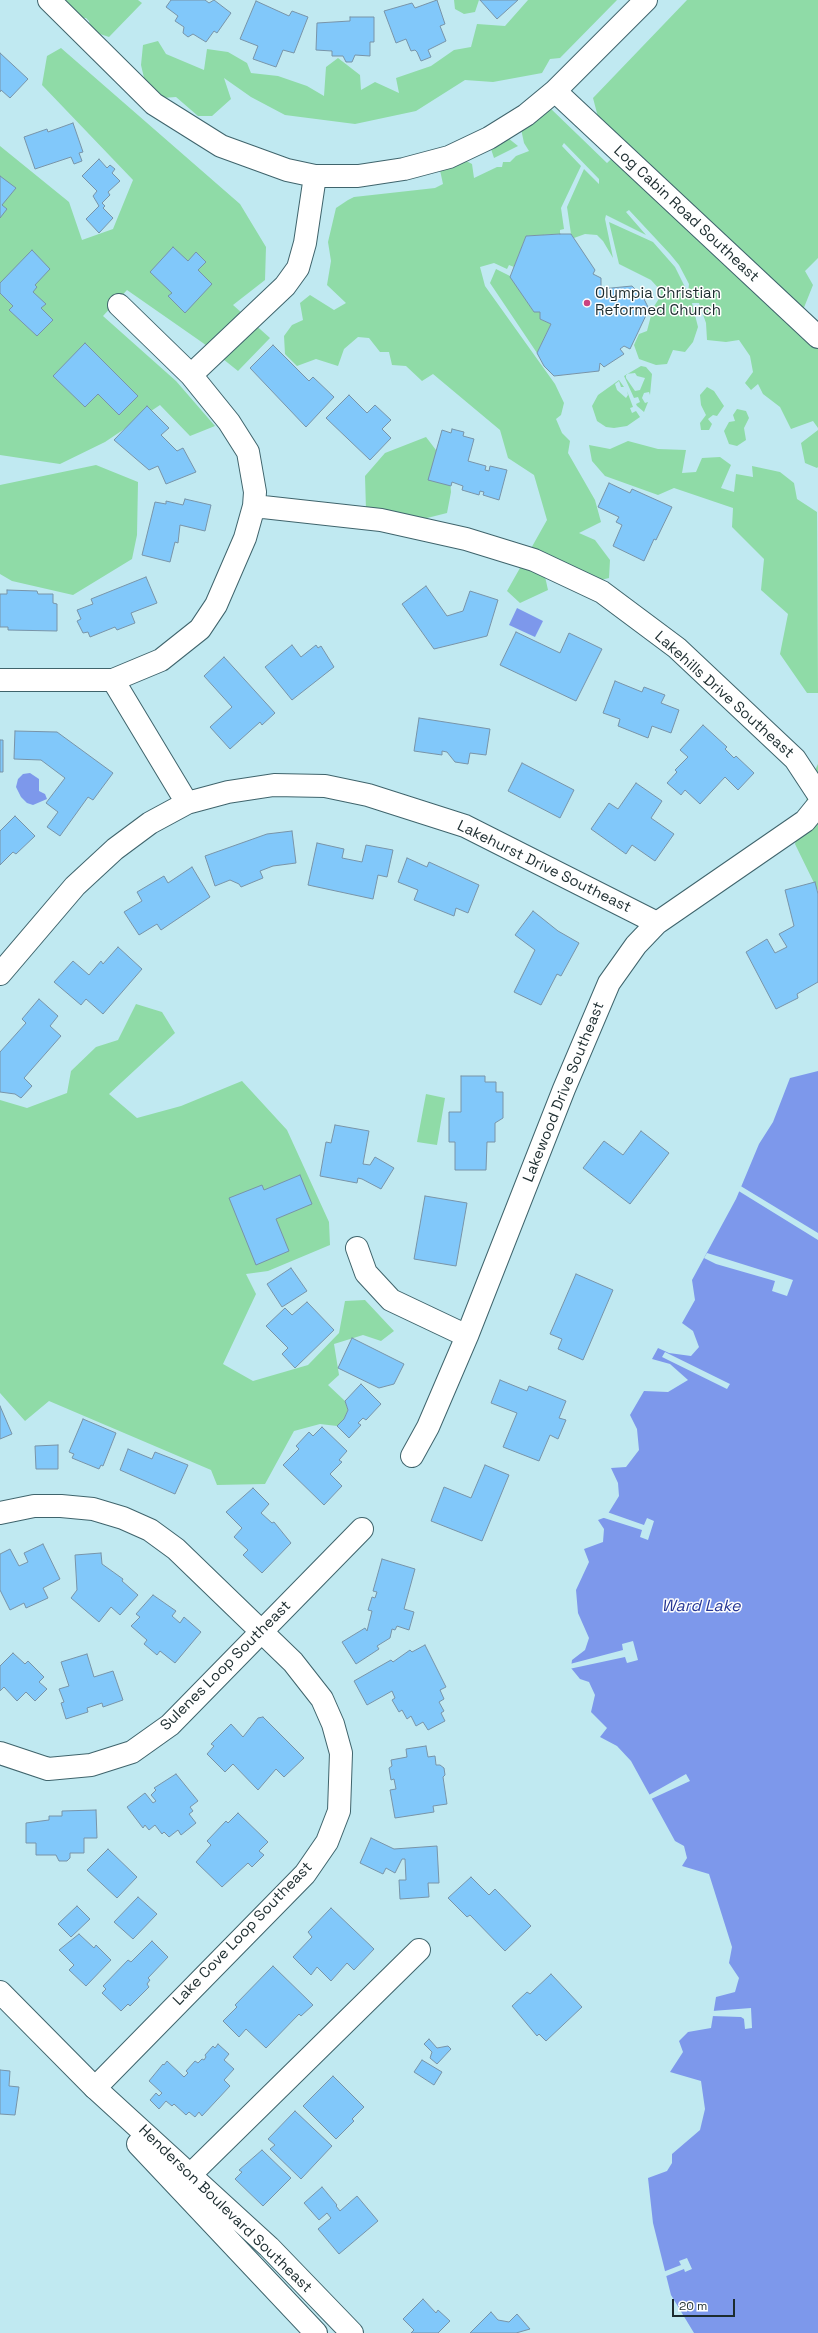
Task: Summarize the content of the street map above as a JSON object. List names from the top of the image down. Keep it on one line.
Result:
{"streets":{"street":["Log Cabin Road Southeast","Lakehills Drive Southeast","Lakehurst Drive Southeast","Lakewood Drive Southeast","Sulenes Loop Southeast","Lake Cove Loop Southeast","Henderson Boulevard Southeast"]},"crossings":[["Lakehurst Drive Southeast","Lakewood Drive Southeast"],["Sulenes Loop Southeast","Lake Cove Loop Southeast"],["Lake Cove Loop Southeast","Henderson Boulevard Southeast"]],"water":["Ward Lake"],"places":["Olympia Christian Reformed Church"],"scale_bar":"20 m"}
